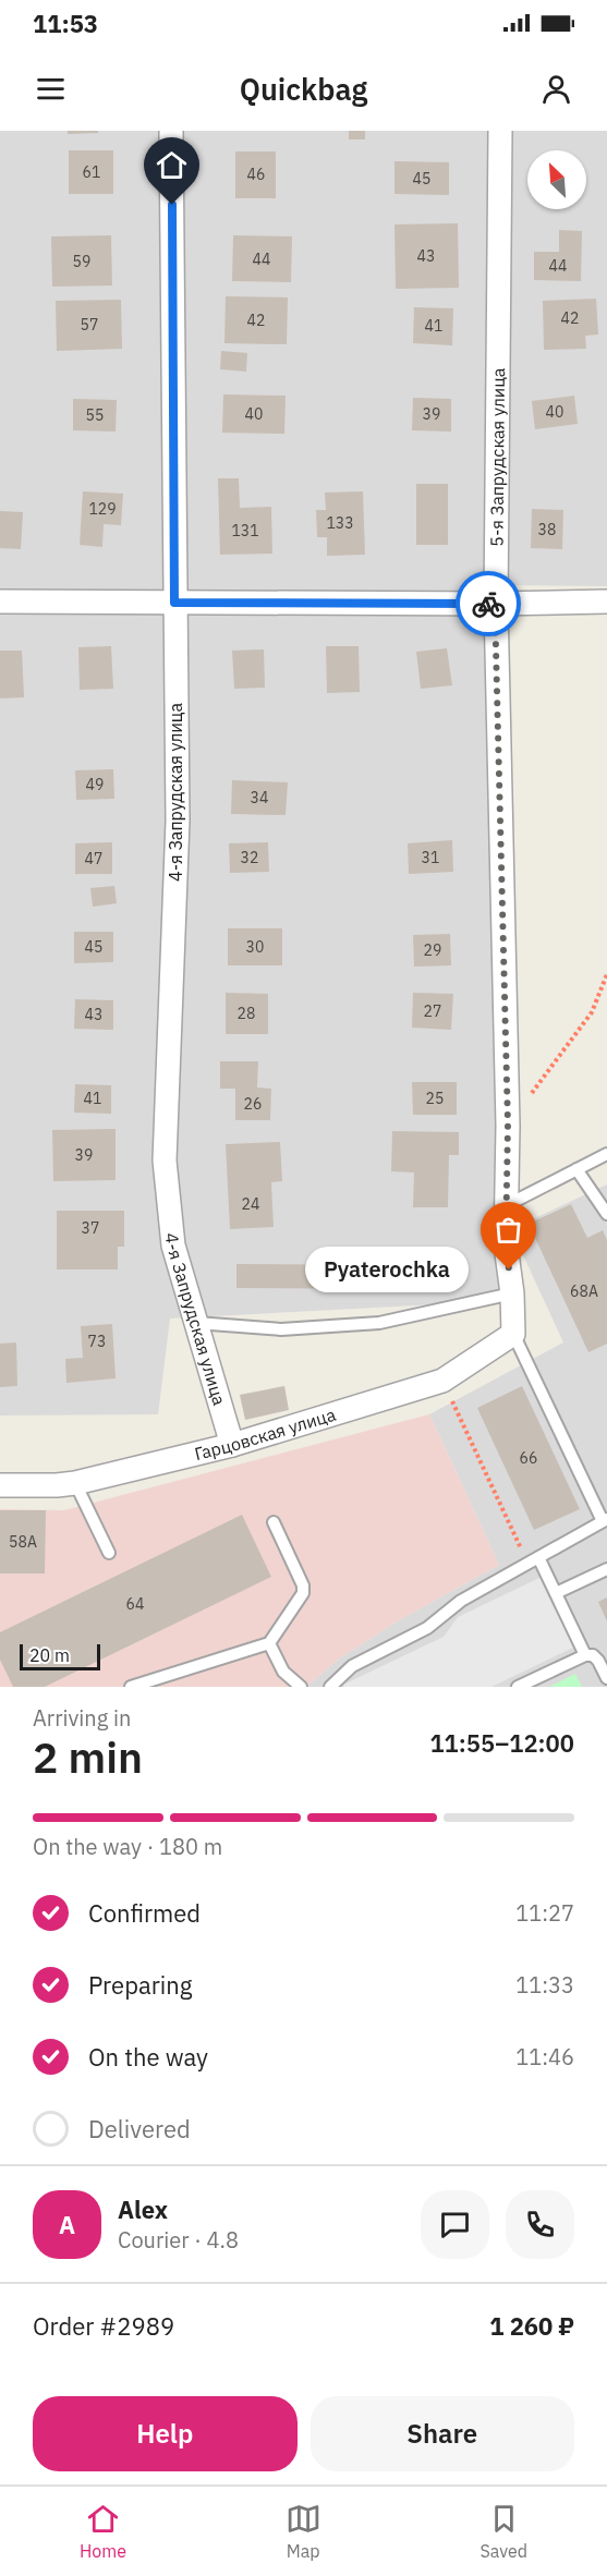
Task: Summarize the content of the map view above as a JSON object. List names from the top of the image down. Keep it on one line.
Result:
{"streets":{"street":["5-я Запрудская улица","4-я Запрудская улица","Гарцовская улица"]},"crossings":[["5-я Запрудская улица","Гарцовская улица"],["4-я Запрудская улица","Гарцовская улица"]],"places":["Pyaterochka"],"house_numbers":["61","46","45","43","44","59","44","42","42","57","41","40","40","39","55","129","133","38","131","49","34","32","31","47","45","30","29","27","28","43","41","25","26","39","24","37","68А","73","66","58А","64"],"scale_bar":"20 m","north":"top left","page":{"status":"11:53","header":"Quickbag","bubble":"Pyaterochka","scale":"20 m","heading":["2 min","Arriving in","11:55–12:00"],"panel":["Alex","Courier · 4.8","Order #2989","1 260 ₽"],"bar":"On the way · 180 m","list":[["Confirmed","11:27"],["Preparing","11:33"],["On the way","11:46"],"Delivered"],"round":"A","buttons":["Help","Share"],"tabs":["Home","Map","Saved"]}}
